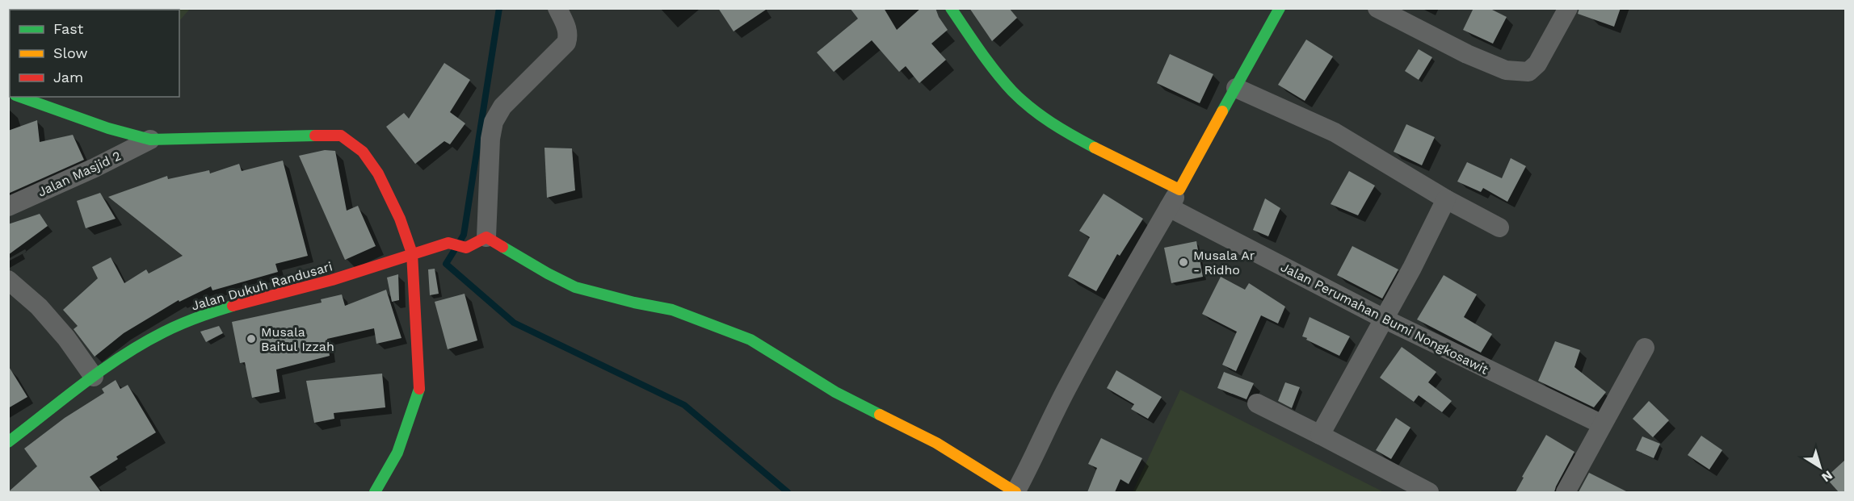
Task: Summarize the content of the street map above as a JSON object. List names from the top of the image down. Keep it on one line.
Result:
{"streets":{"street":["Jalan Masjid 2","Jalan Dukuh Randusari","Jalan Perumahan Bumi Nongkosawit"]},"places":["Musala Ar - Ridho","Musala Baitul Izzah"],"legend":["Fast","Slow","Jam"],"north":"bottom right"}
